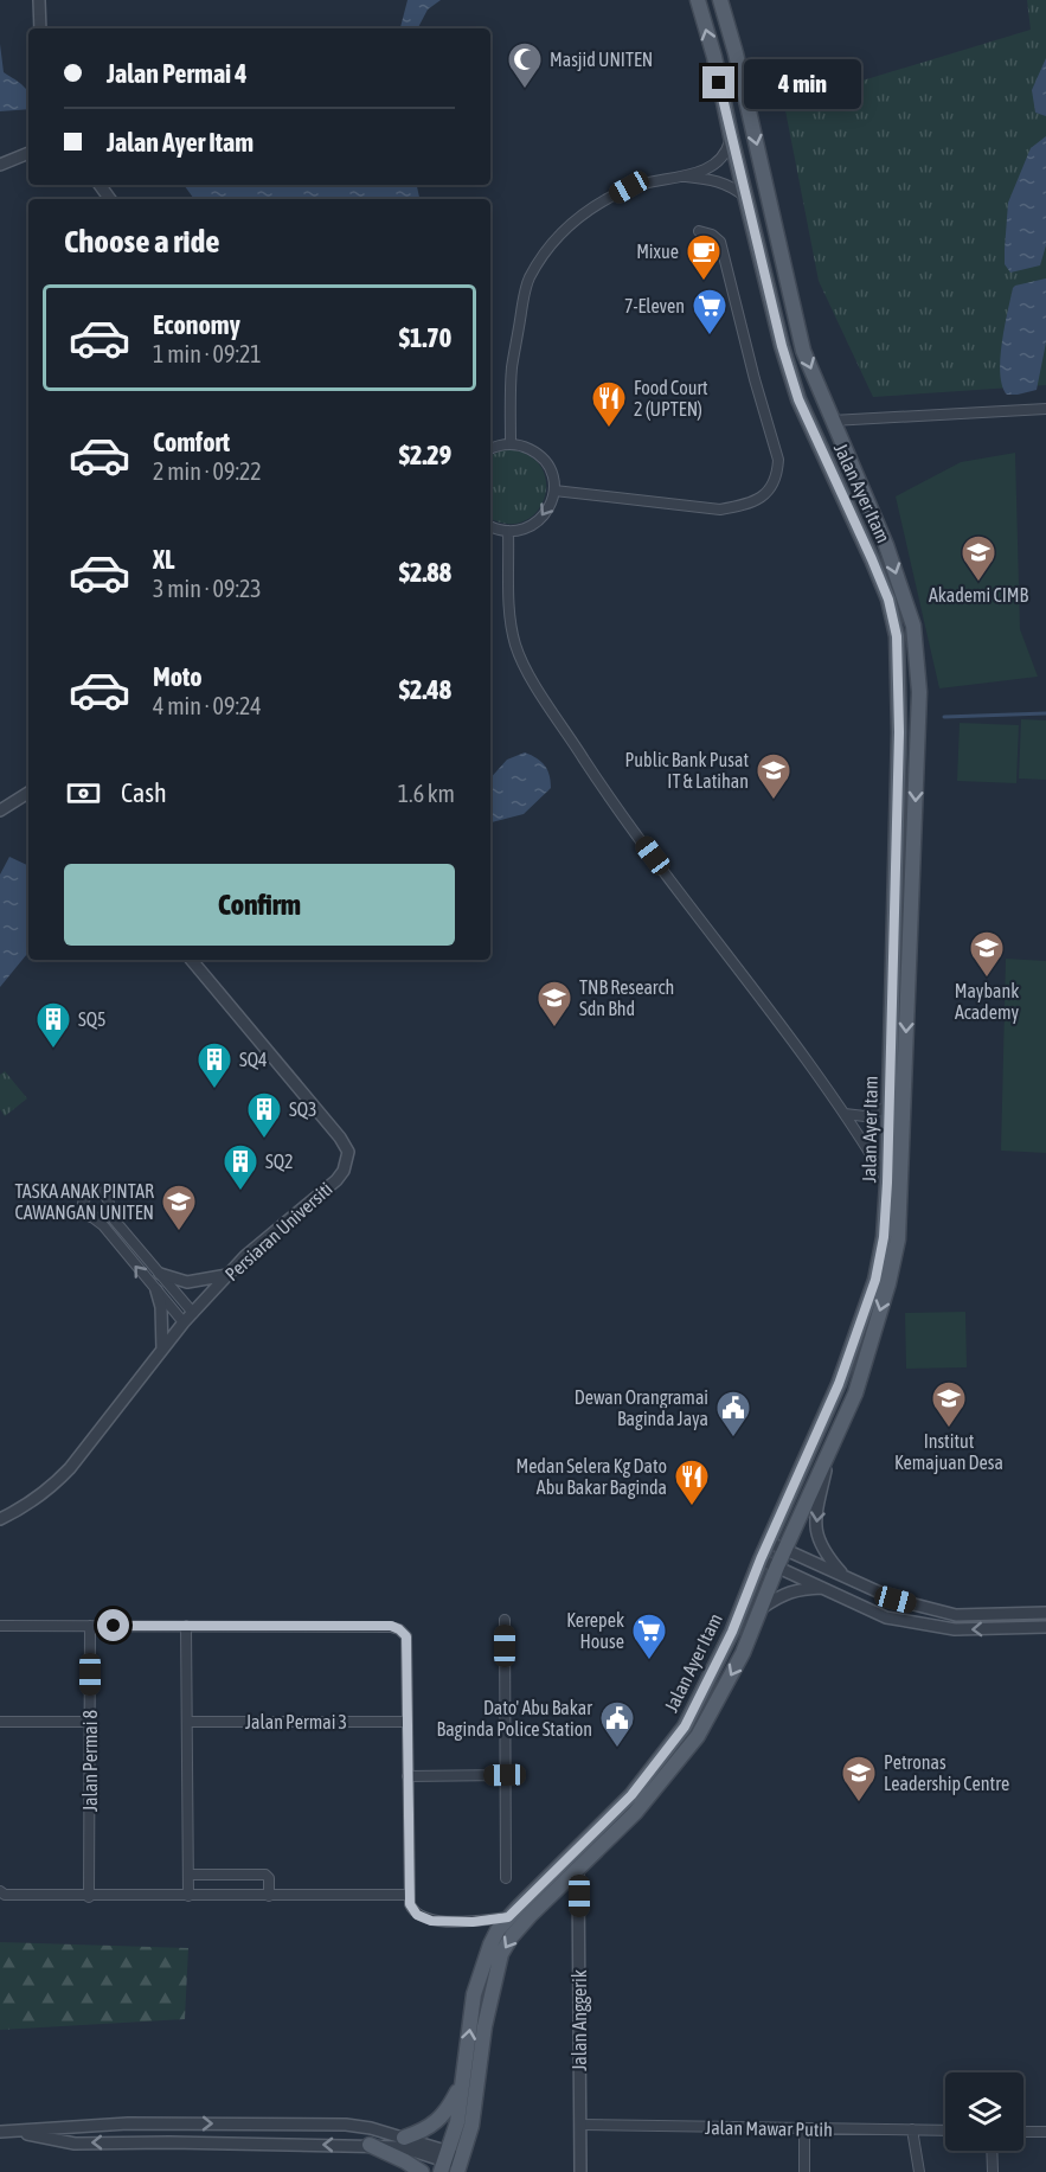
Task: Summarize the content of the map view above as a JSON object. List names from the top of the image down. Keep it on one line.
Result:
{"streets":{"main road":["Jalan Ayer Itam"],"street":["Persiaran Universiti","Jalan Permai 3","Jalan Permai 8","Jalan Anggerik","Jalan Mawar Putih"]},"crossings":[["Jalan Ayer Itam","Jalan Anggerik"],["Jalan Anggerik","Jalan Mawar Putih"]],"places":{"mosque":["Masjid UNITEN"],"cafe":["Mixue"],"supermarket":["7-Eleven","Kerepek House"],"restaurant":["Food Court 2 (UPTEN)","Medan Selera Kg Dato Abu Bakar Baginda"],"school or university":["Akademi CIMB","Public Bank Pusat IT & Latihan","Maybank Academy","TNB Research Sdn Bhd","TASKA ANAK PINTAR CAWANGAN UNITEN","Institut Kemajuan Desa","Petronas Leadership Centre"],"building":["SQ5","SQ4","SQ3","SQ2"],"public building":["Dewan Orangramai Baginda Jaya","Dato' Abu Bakar Baginda Police Station"]},"page":{"banner":["Jalan Permai 4","Jalan Ayer Itam"],"bubble":"4 min","heading":"Choose a ride","list":[{"name":"Economy","note":"1 min · 09:21","value":"$1.70"},{"name":"Comfort","note":"2 min · 09:22","value":"$2.29"},{"name":"XL","note":"3 min · 09:23","value":"$2.88"},{"name":"Moto","note":"4 min · 09:24","value":"$2.48"}],"pay":["Cash","1.6 km"],"buttons":"Confirm"}}
